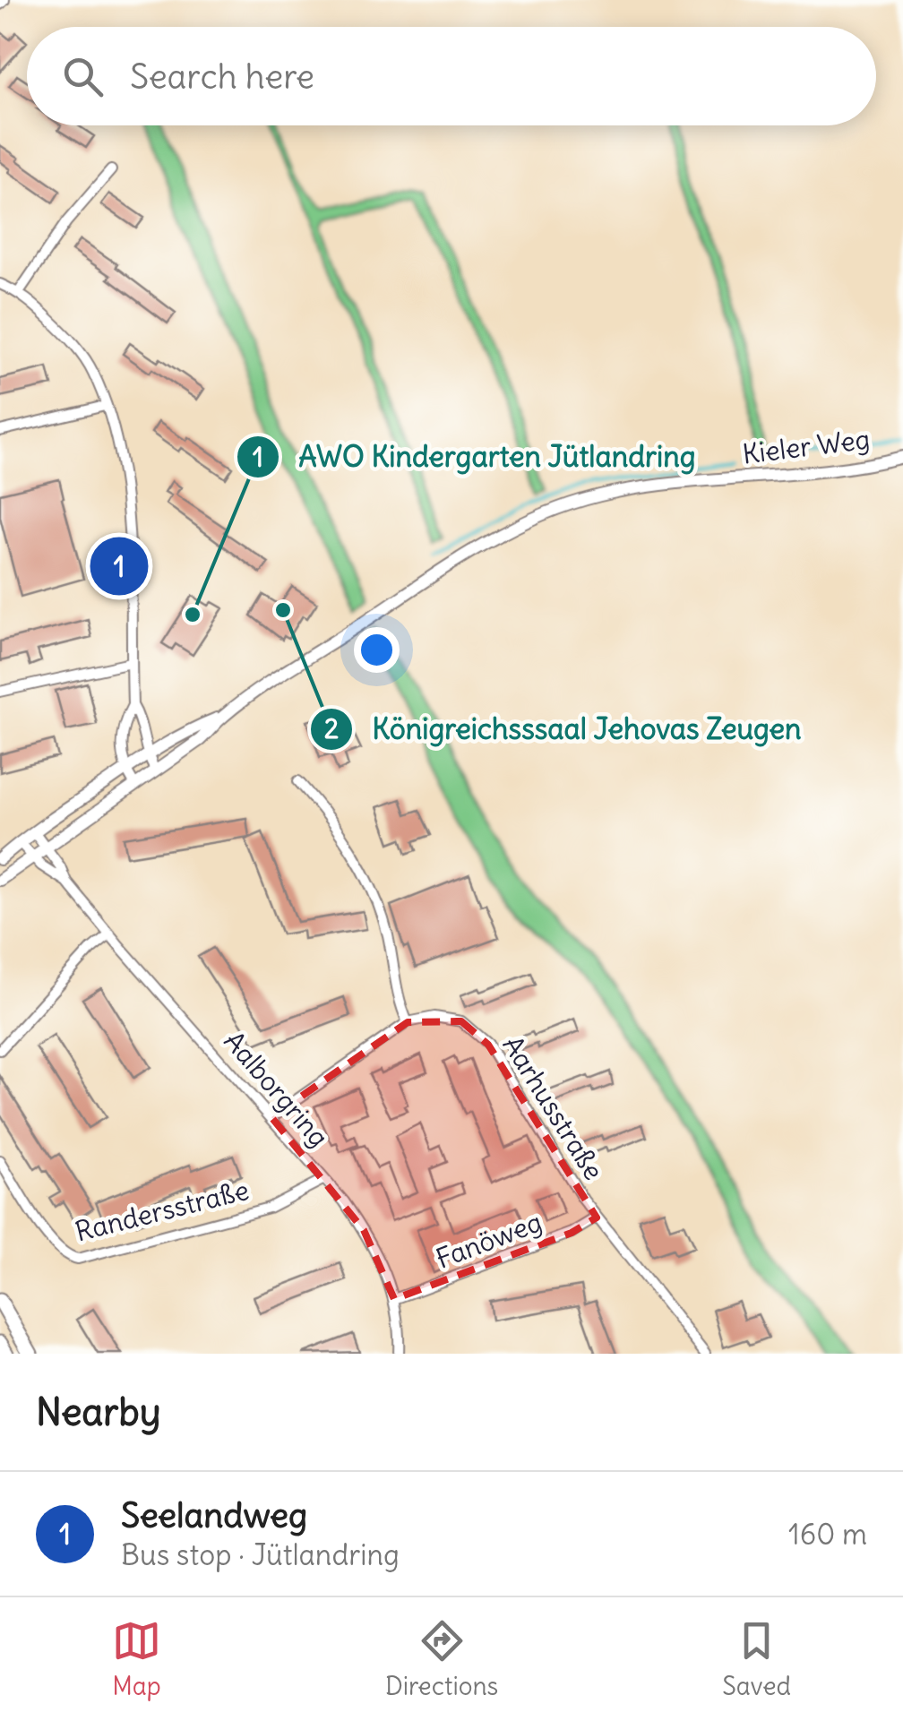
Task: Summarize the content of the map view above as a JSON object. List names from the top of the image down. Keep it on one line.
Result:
{"streets":{"street":["Kieler Weg","Aalborgring","Aarhusstraße","Randersstraße","Fanöweg"]},"crossings":[["Aalborgring","Randersstraße"],["Aalborgring","Fanöweg"],["Aarhusstraße","Fanöweg"]],"places":["Königreichsssaal Jehovas Zeugen","AWO Kindergarten Jütlandring"],"page":{"search":"Search here","pins":"1","heading":"Nearby","list":[{"mark":"1","name":"Seelandweg","note":"Bus stop · Jütlandring","value":"160 m"}],"nav":["Map","Directions","Saved"]}}
